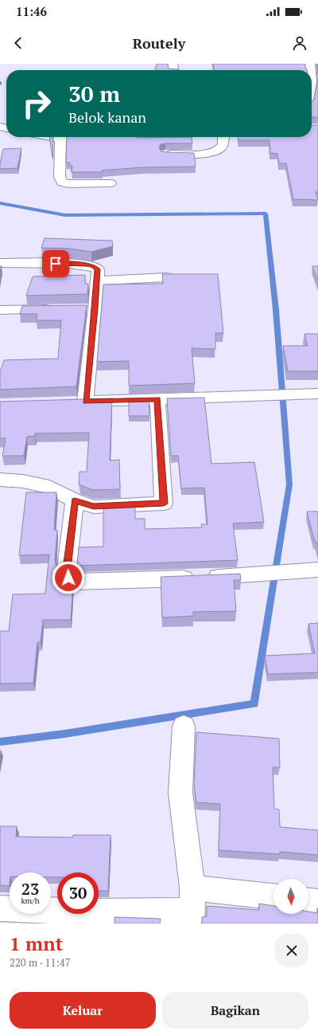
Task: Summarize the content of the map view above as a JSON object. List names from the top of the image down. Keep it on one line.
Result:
{"north":"bottom","page":{"status":"11:46","header":"Routely","turn":["30 m","Belok kanan"],"speed":"23 km/h","limit":"30","heading":["1 mnt","220 m · 11:47"],"buttons":["Keluar","Bagikan"]}}
